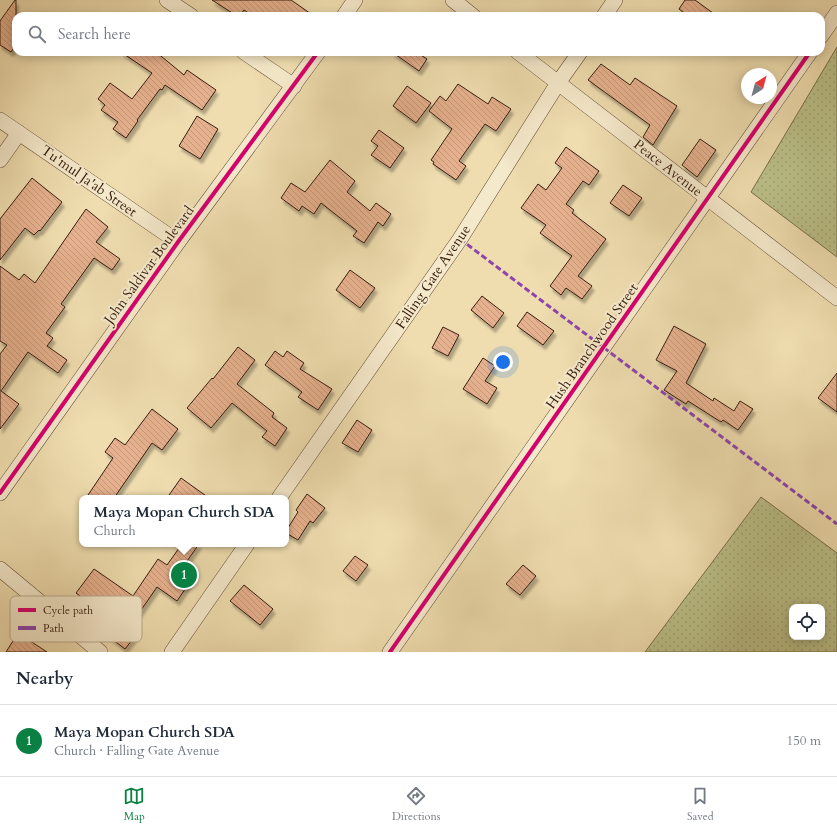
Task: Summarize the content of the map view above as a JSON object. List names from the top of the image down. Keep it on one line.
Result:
{"streets":{"street":["Peace Avenue","Tu'mul Ja'ab Street","John Saldivar Boulevard","Falling Gate Avenue","Hush Branchwood Street"]},"crossings":[["Peace Avenue","Falling Gate Avenue"],["Peace Avenue","Hush Branchwood Street"],["Tu'mul Ja'ab Street","John Saldivar Boulevard"]],"legend":["Cycle path","Path"],"north":"top right","page":{"search":"Search here","popup":["Maya Mopan Church SDA","Church"],"pins":"1","heading":"Nearby","list":[{"mark":"1","name":"Maya Mopan Church SDA","note":"Church · Falling Gate Avenue","value":"150 m"}],"nav":["Map","Directions","Saved"]}}
